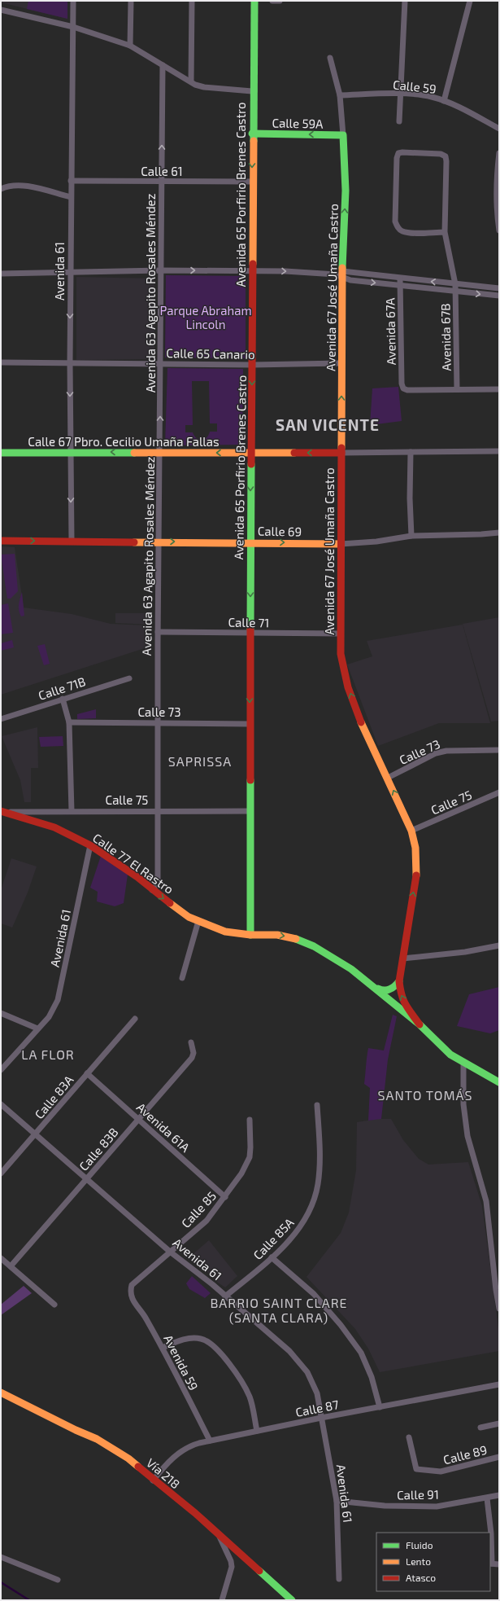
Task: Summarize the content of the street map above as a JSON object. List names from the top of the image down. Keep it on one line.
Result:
{"streets":{"main road":["Calle 59A","Avenida 65 Porfirio Brenes Castro","Avenida 67 José Umaña Castro","Calle 67 Pbro. Cecilio Umaña Fallas","Calle 69","Calle 77 El Rastro","Vía 218"],"street":["Calle 59","Calle 61","Avenida 61","Avenida 63 Agapito Rosales Méndez","Avenida 67A","Avenida 67B","Calle 65 Canario","Calle 71","Calle 71B","Calle 73","Calle 75","Calle 83A","Avenida 61A","Calle 83B","Calle 85","Calle 85A","Avenida 59","Calle 87","Calle 89","Calle 91"]},"crossings":[["Calle 59","Avenida 67 José Umaña Castro"],["Calle 59A","Avenida 65 Porfirio Brenes Castro"],["Calle 59A","Avenida 67 José Umaña Castro"],["Calle 61","Avenida 65 Porfirio Brenes Castro"],["Calle 61","Avenida 61"],["Calle 61","Avenida 63 Agapito Rosales Méndez"],["Avenida 65 Porfirio Brenes Castro","Calle 65 Canario"],["Avenida 65 Porfirio Brenes Castro","Calle 67 Pbro. Cecilio Umaña Fallas"],["Avenida 65 Porfirio Brenes Castro","Calle 69"],["Avenida 65 Porfirio Brenes Castro","Calle 71"],["Avenida 65 Porfirio Brenes Castro","Calle 73"],["Avenida 65 Porfirio Brenes Castro","Calle 75"],["Avenida 65 Porfirio Brenes Castro","Calle 77 El Rastro"],["Avenida 61","Calle 65 Canario"],["Avenida 61","Calle 67 Pbro. Cecilio Umaña Fallas"],["Avenida 61","Calle 69"],["Avenida 61","Calle 77 El Rastro"],["Avenida 61","Calle 83A"],["Avenida 61","Calle 83B"],["Avenida 61","Calle 85"],["Avenida 61","Calle 85A"],["Avenida 61","Calle 87"],["Avenida 61","Calle 91"],["Avenida 67 José Umaña Castro","Calle 65 Canario"],["Avenida 67 José Umaña Castro","Calle 67 Pbro. Cecilio Umaña Fallas"],["Avenida 67 José Umaña Castro","Calle 69"],["Avenida 67 José Umaña Castro","Calle 71"],["Avenida 67 José Umaña Castro","Calle 73"],["Avenida 67 José Umaña Castro","Calle 75"],["Avenida 67 José Umaña Castro","Calle 77 El Rastro"],["Avenida 63 Agapito Rosales Méndez","Calle 65 Canario"],["Avenida 63 Agapito Rosales Méndez","Calle 67 Pbro. Cecilio Umaña Fallas"],["Avenida 63 Agapito Rosales Méndez","Calle 69"],["Avenida 63 Agapito Rosales Méndez","Calle 71"],["Avenida 63 Agapito Rosales Méndez","Calle 73"],["Avenida 63 Agapito Rosales Méndez","Calle 75"],["Avenida 63 Agapito Rosales Méndez","Calle 77 El Rastro"],["Avenida 67A","Avenida 67B"],["Calle 75","Calle 77 El Rastro"],["Calle 83A","Avenida 61A"],["Avenida 61A","Calle 83B"],["Avenida 61A","Calle 85"],["Calle 85","Avenida 59"],["Avenida 59","Calle 87"],["Calle 87","Vía 218"]],"one_way":["Calle 59A","Avenida 65 Porfirio Brenes Castro","Avenida 67 José Umaña Castro","Calle 67 Pbro. Cecilio Umaña Fallas","Calle 69","Calle 77 El Rastro"],"districts":["SAN VICENTE","SAPRISSA","LA FLOR","SANTO TOMÁS","BARRIO SAINT CLARE (SANTA CLARA)"],"parks":["Parque Abraham Lincoln"],"legend":["Fluido","Lento","Atasco"]}
